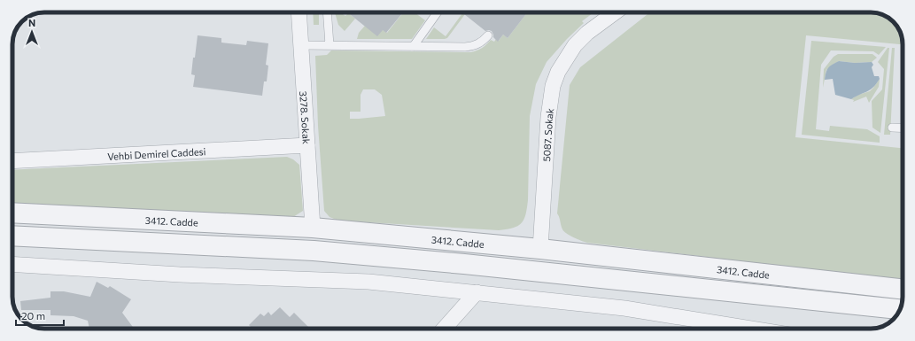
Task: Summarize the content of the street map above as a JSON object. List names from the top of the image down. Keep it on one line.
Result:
{"streets":{"street":["3278. Sokak","5087. Sokak","Vehbi Demirel Caddesi","3412. Cadde"]},"crossings":[["3278. Sokak","Vehbi Demirel Caddesi"],["3278. Sokak","3412. Cadde"],["5087. Sokak","3412. Cadde"]],"scale_bar":"20 m","north":"top"}
